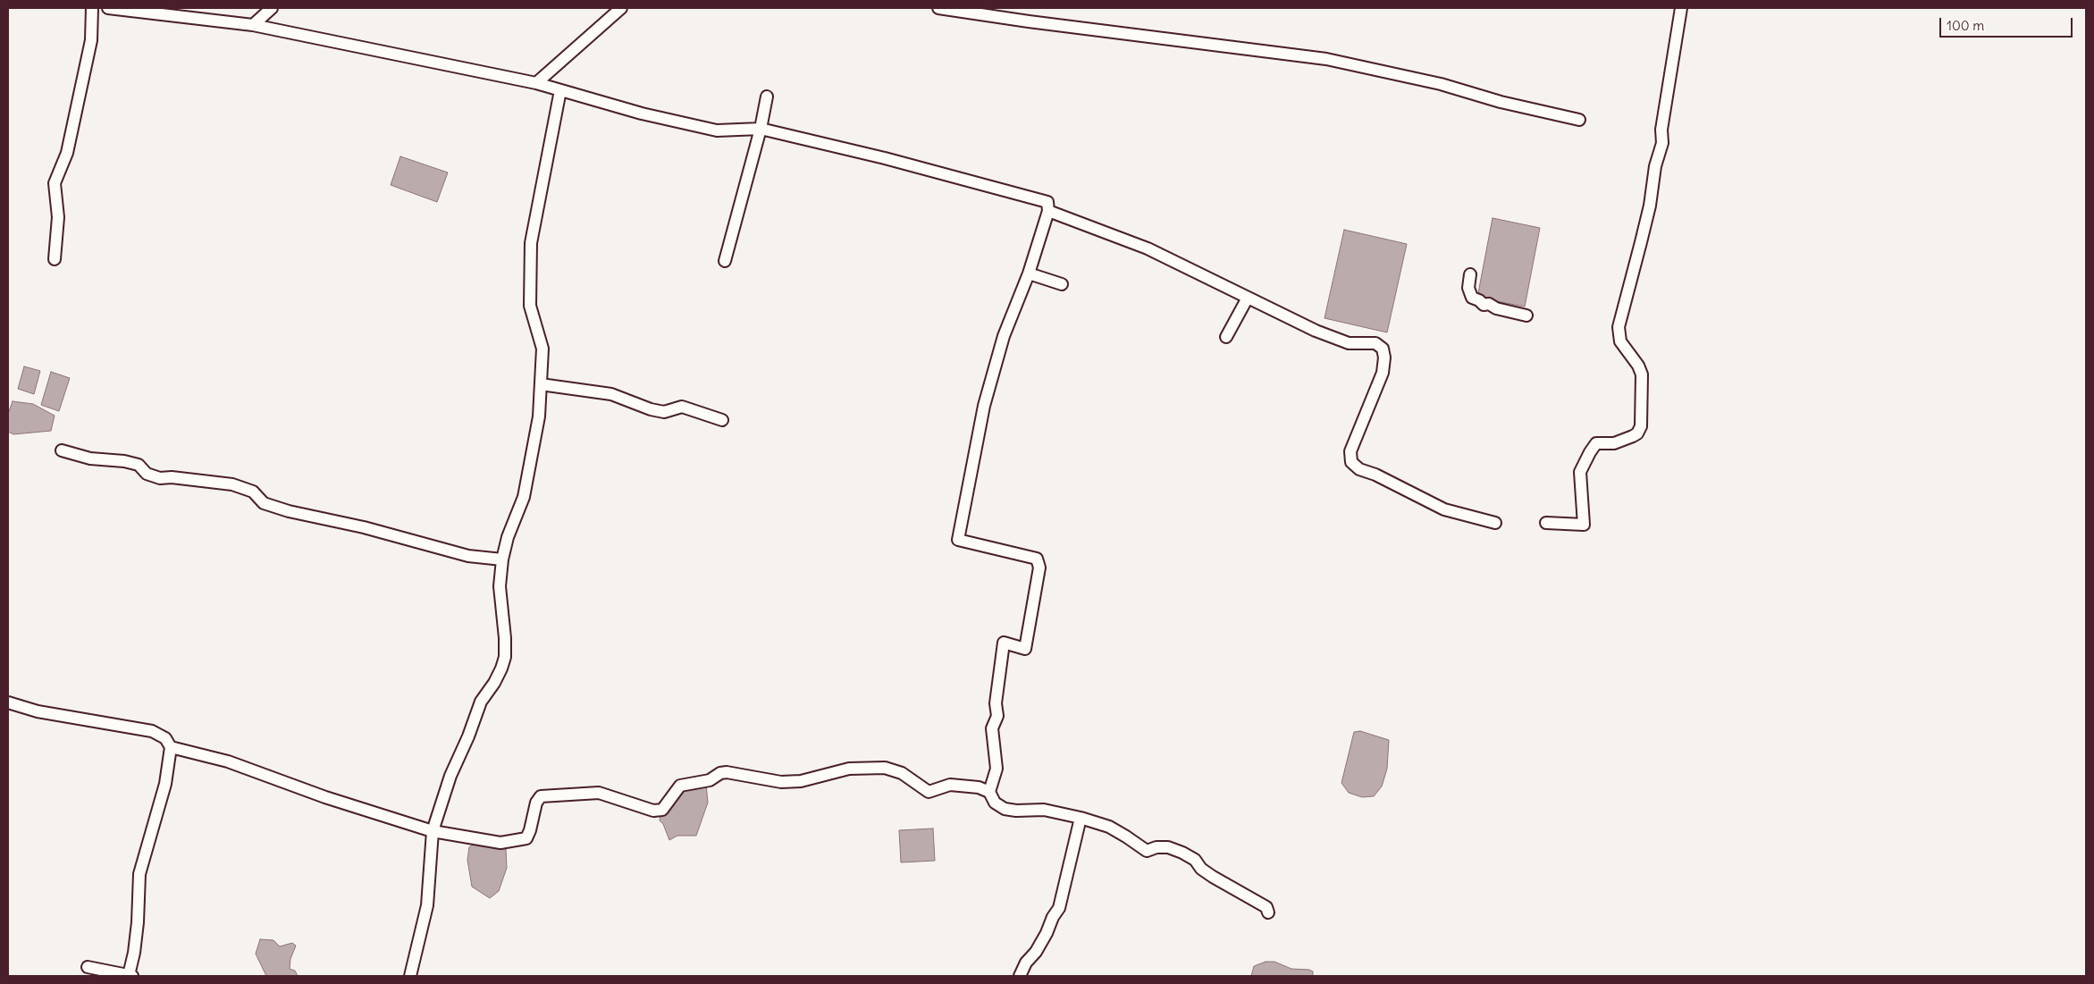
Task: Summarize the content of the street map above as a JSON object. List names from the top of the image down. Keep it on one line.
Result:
{"scale_bar":"100 m"}
